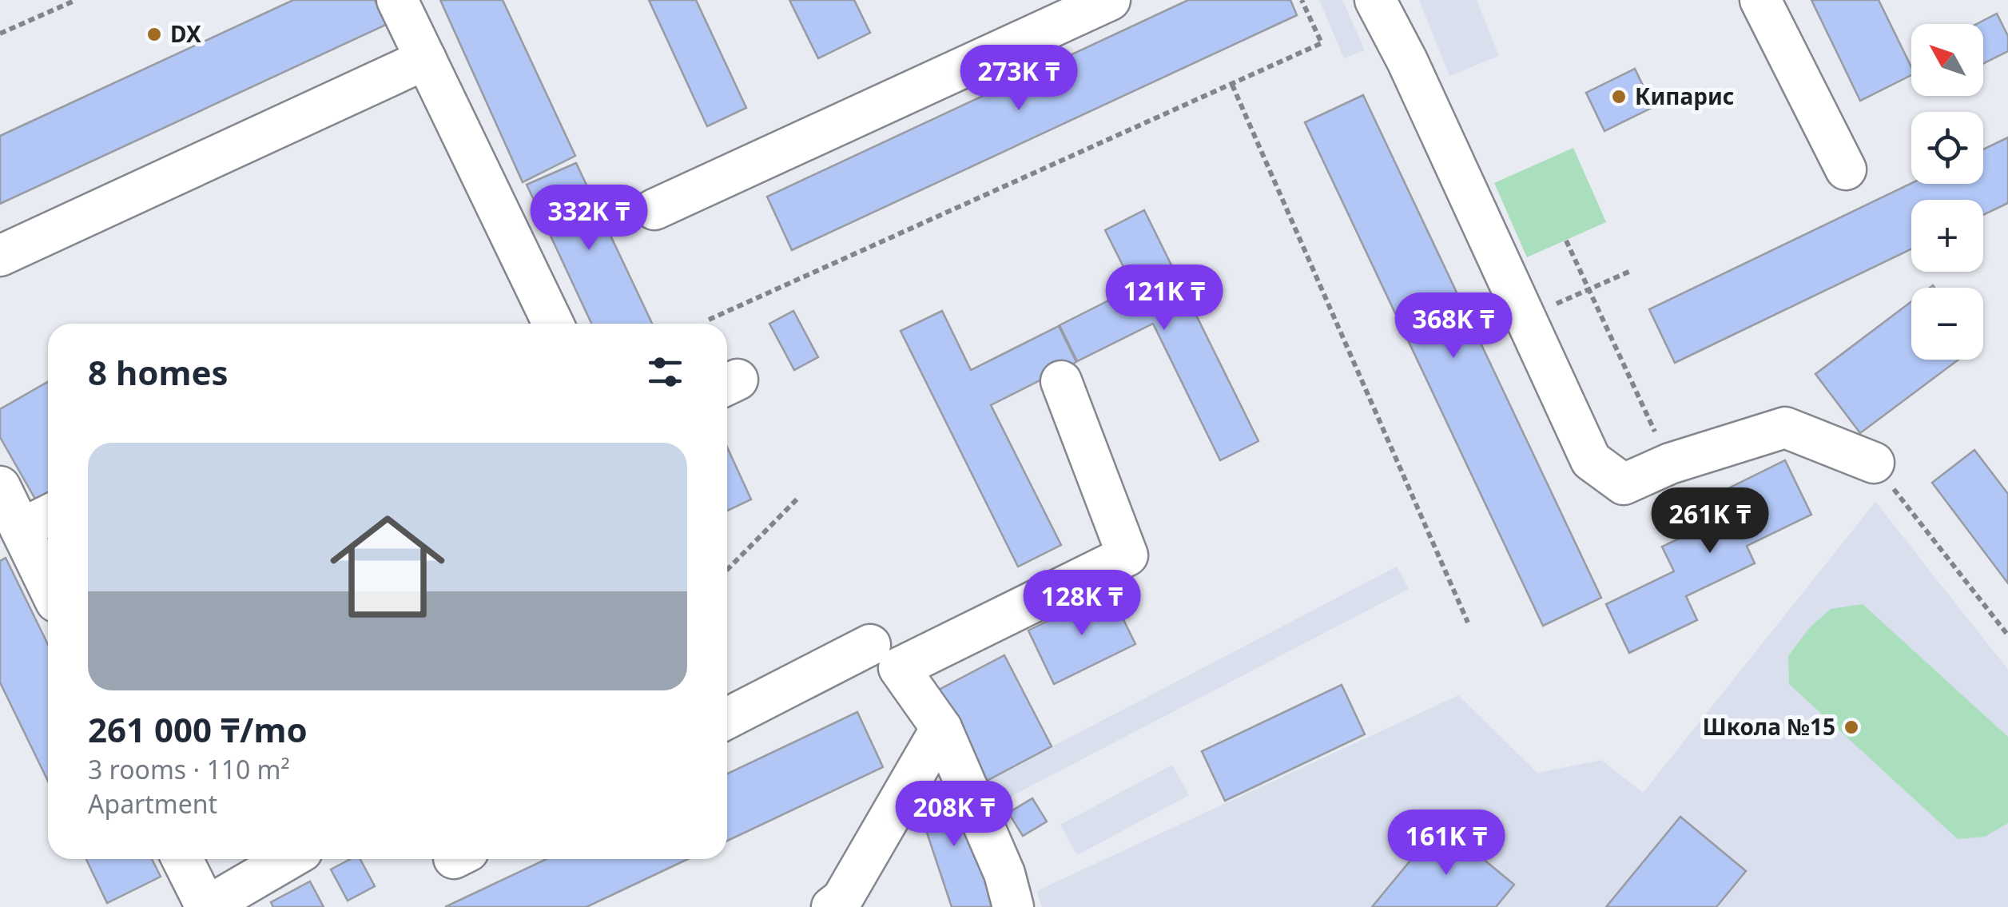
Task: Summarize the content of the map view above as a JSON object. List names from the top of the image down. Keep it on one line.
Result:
{"places":["DX","Кипарис","Школа №15"],"north":"top left","page":{"map_buttons":["+","−"],"price":["273K ₸","332K ₸","121K ₸","368K ₸","261K ₸","128K ₸","208K ₸","161K ₸"],"heading":"8 homes","list":[{"name":"261 000 ₸/mo","note":"3 rooms · 110 m² · Apartment"}]}}
